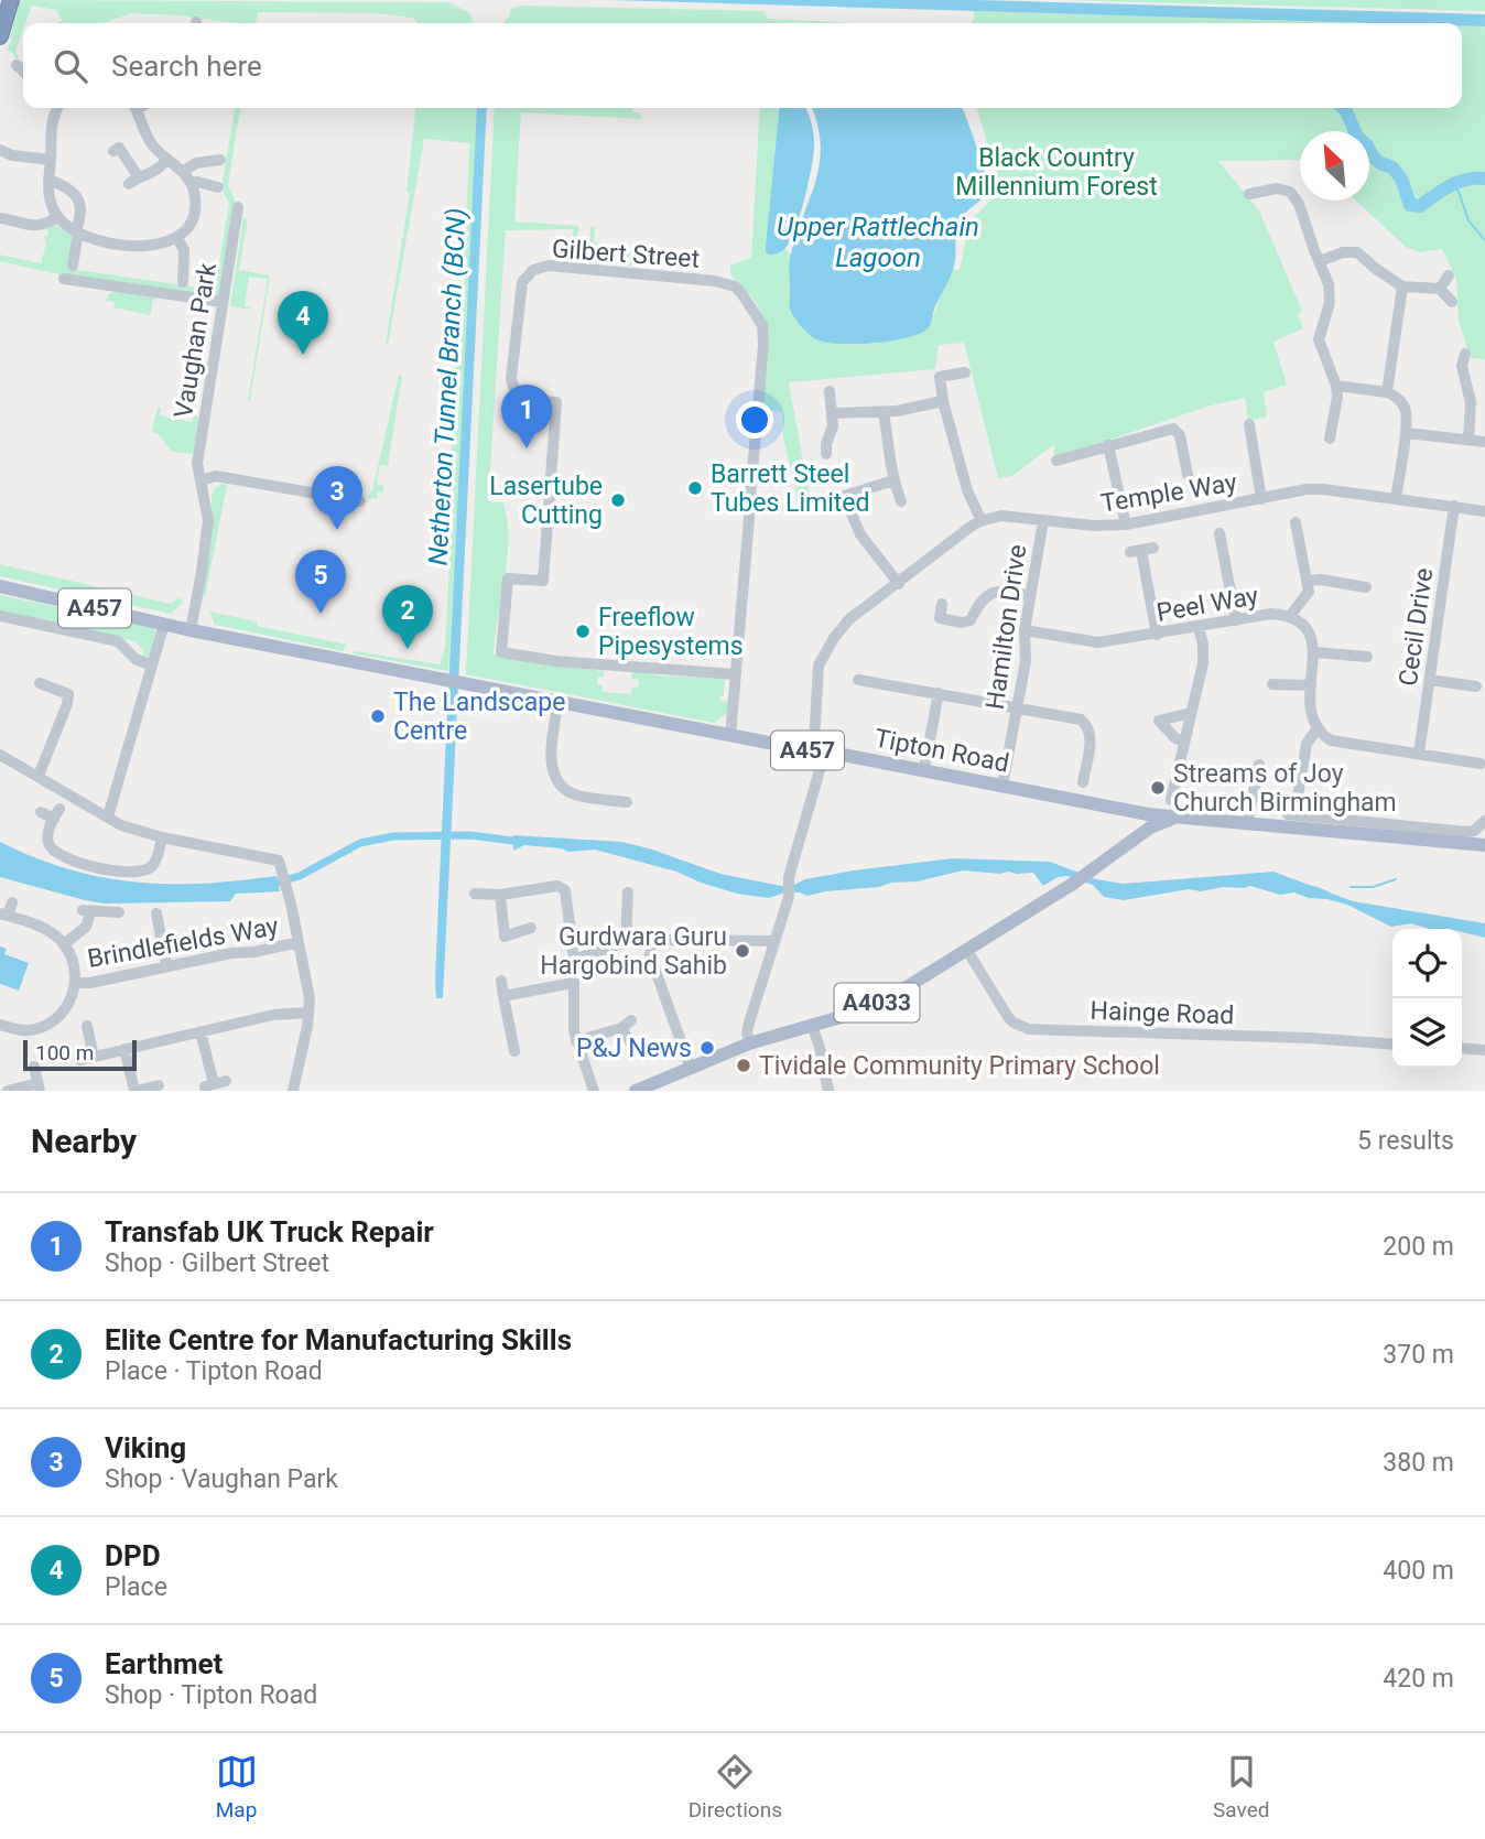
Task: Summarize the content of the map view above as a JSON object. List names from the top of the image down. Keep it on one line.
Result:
{"streets":{"main road":["A457","Tipton Road","A4033"],"street":["Gilbert Street","Vaughan Park","Temple Way","Peel Way","Hamilton Drive","Cecil Drive","Brindlefields Way","Hainge Road"]},"crossings":[["Gilbert Street","Tipton Road"],["Vaughan Park","A457"],["Vaughan Park","Tipton Road"],["Temple Way","Hamilton Drive"],["Temple Way","Cecil Drive"],["Peel Way","Hamilton Drive"],["A457","Tipton Road"],["A457","A4033"],["Hamilton Drive","Tipton Road"],["Tipton Road","A4033"],["A4033","Hainge Road"]],"water":["Upper Rattlechain Lagoon","Netherton Tunnel Branch (BCN)"],"parks":["Black Country Millennium Forest"],"places":["Barrett Steel Tubes Limited","Lasertube Cutting","Freeflow Pipesystems","The Landscape Centre","Streams of Joy Church Birmingham","Gurdwara Guru Hargobind Sahib","P&J News","Tividale Community Primary School"],"scale_bar":"100 m","north":"top left","page":{"search":"Search here","pins":["4","1","3","5","2"],"scale":"100 m","heading":["Nearby","5 results"],"list":[{"mark":"1","name":"Transfab UK Truck Repair","note":"Shop · Gilbert Street","value":"200 m"},{"mark":"2","name":"Elite Centre for Manufacturing Skills","note":"Place · Tipton Road","value":"370 m"},{"mark":"3","name":"Viking","note":"Shop · Vaughan Park","value":"380 m"},{"mark":"4","name":"DPD","note":"Place","value":"400 m"},{"mark":"5","name":"Earthmet","note":"Shop · Tipton Road","value":"420 m"}],"nav":["Map","Directions","Saved"]}}
